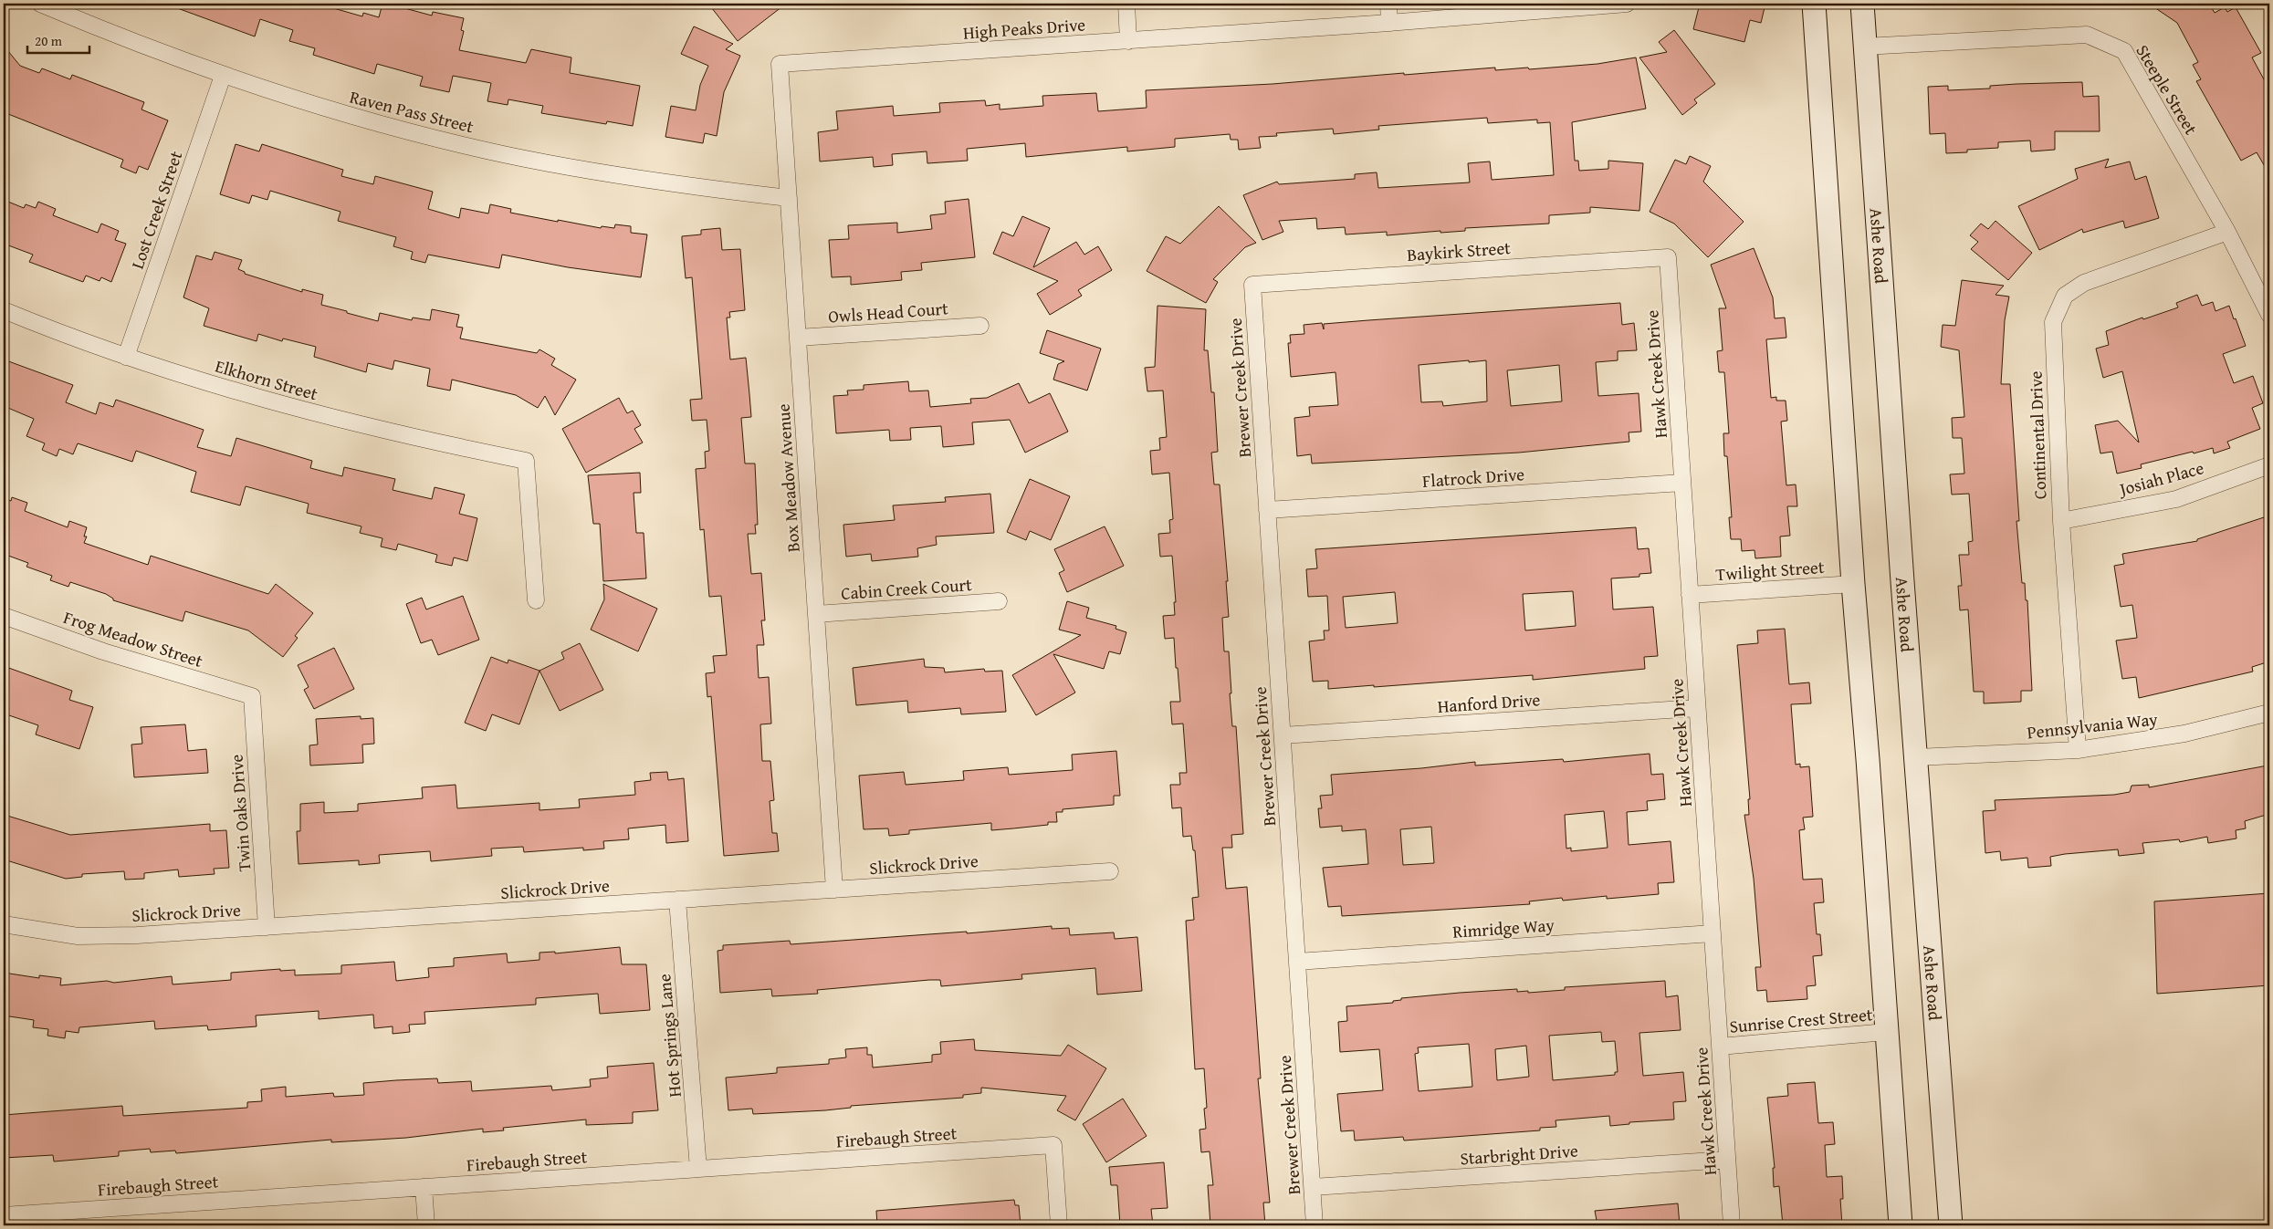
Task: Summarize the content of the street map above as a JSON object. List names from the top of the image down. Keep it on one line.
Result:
{"streets":{"street":["High Peaks Drive","Steeple Street","Raven Pass Street","Lost Creek Street","Ashe Road","Baykirk Street","Owls Head Court","Hawk Creek Drive","Elkhorn Street","Brewer Creek Drive","Continental Drive","Flatrock Drive","Box Meadow Avenue","Josiah Place","Twilight Street","Cabin Creek Court","Frog Meadow Street","Hanford Drive","Pennsylvania Way","Twin Oaks Drive","Slickrock Drive","Rimridge Way","Sunrise Crest Street","Hot Springs Lane","Firebaugh Street","Starbright Drive"]},"crossings":[["High Peaks Drive","Box Meadow Avenue"],["Steeple Street","Ashe Road"],["Steeple Street","Continental Drive"],["Raven Pass Street","Lost Creek Street"],["Raven Pass Street","Box Meadow Avenue"],["Lost Creek Street","Elkhorn Street"],["Ashe Road","Pennsylvania Way"],["Baykirk Street","Hawk Creek Drive"],["Baykirk Street","Brewer Creek Drive"],["Owls Head Court","Box Meadow Avenue"],["Hawk Creek Drive","Flatrock Drive"],["Hawk Creek Drive","Twilight Street"],["Hawk Creek Drive","Hanford Drive"],["Hawk Creek Drive","Rimridge Way"],["Hawk Creek Drive","Sunrise Crest Street"],["Hawk Creek Drive","Starbright Drive"],["Brewer Creek Drive","Flatrock Drive"],["Brewer Creek Drive","Hanford Drive"],["Brewer Creek Drive","Rimridge Way"],["Brewer Creek Drive","Starbright Drive"],["Continental Drive","Josiah Place"],["Continental Drive","Pennsylvania Way"],["Box Meadow Avenue","Cabin Creek Court"],["Box Meadow Avenue","Slickrock Drive"],["Frog Meadow Street","Twin Oaks Drive"],["Twin Oaks Drive","Slickrock Drive"],["Slickrock Drive","Hot Springs Lane"],["Hot Springs Lane","Firebaugh Street"]],"scale_bar":"20 m"}
